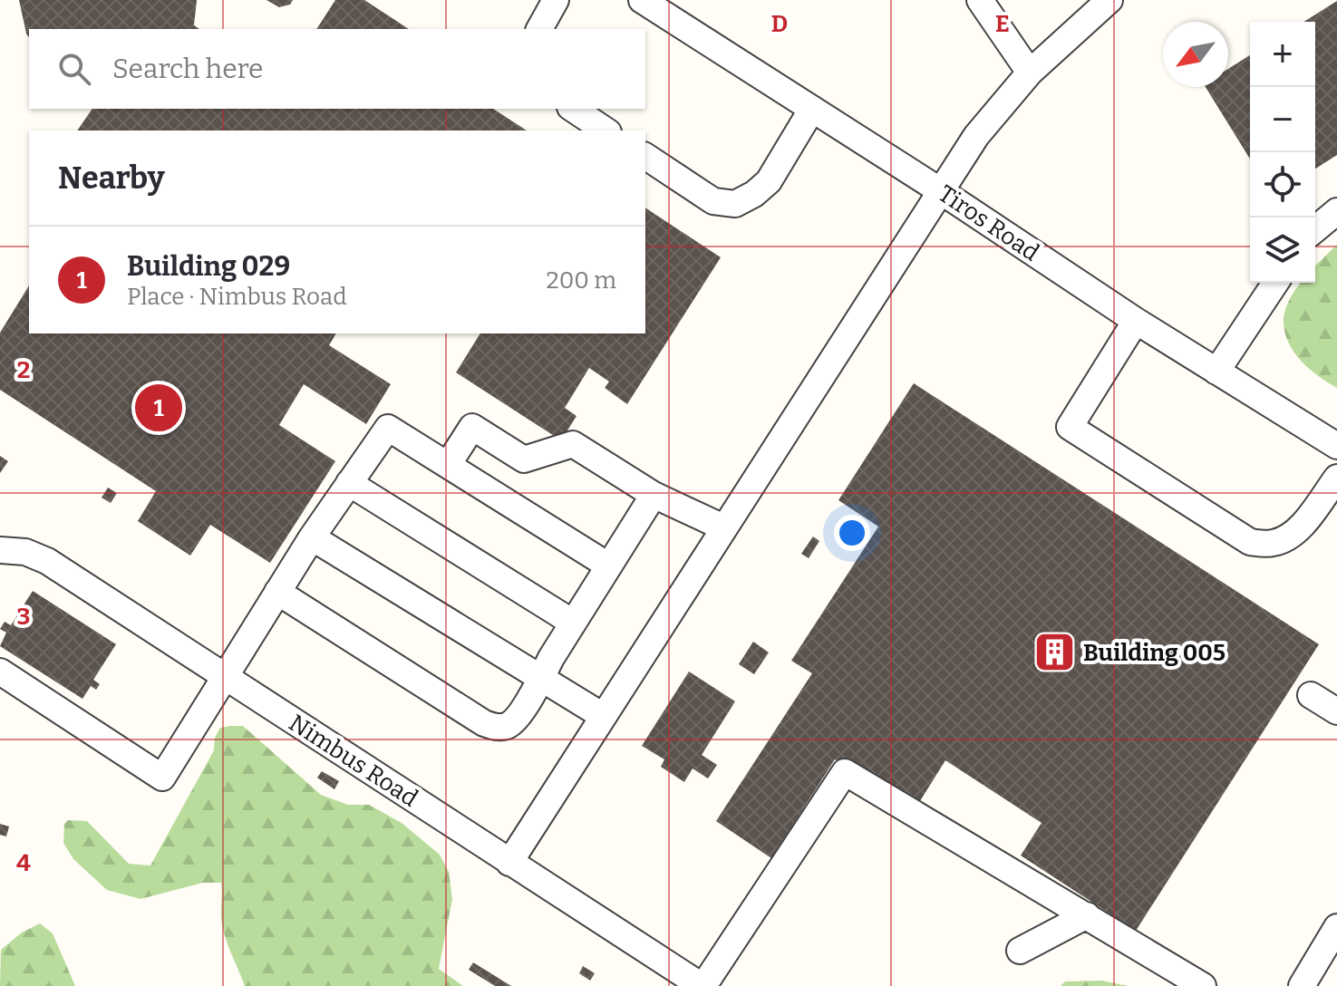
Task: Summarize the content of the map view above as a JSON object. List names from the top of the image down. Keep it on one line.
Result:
{"streets":{"street":["Tiros Road","Nimbus Road"]},"places":{"building":["Building 005"]},"north":"bottom left","page":{"map_buttons":["+","−"],"search":"Search here","heading":"Nearby","list":[{"mark":"1","name":"Building 029","note":"Place · Nimbus Road","value":"200 m"}],"pins":"1"},"grid":{"columns":["D","E"],"rows":["2","3","4"]}}
